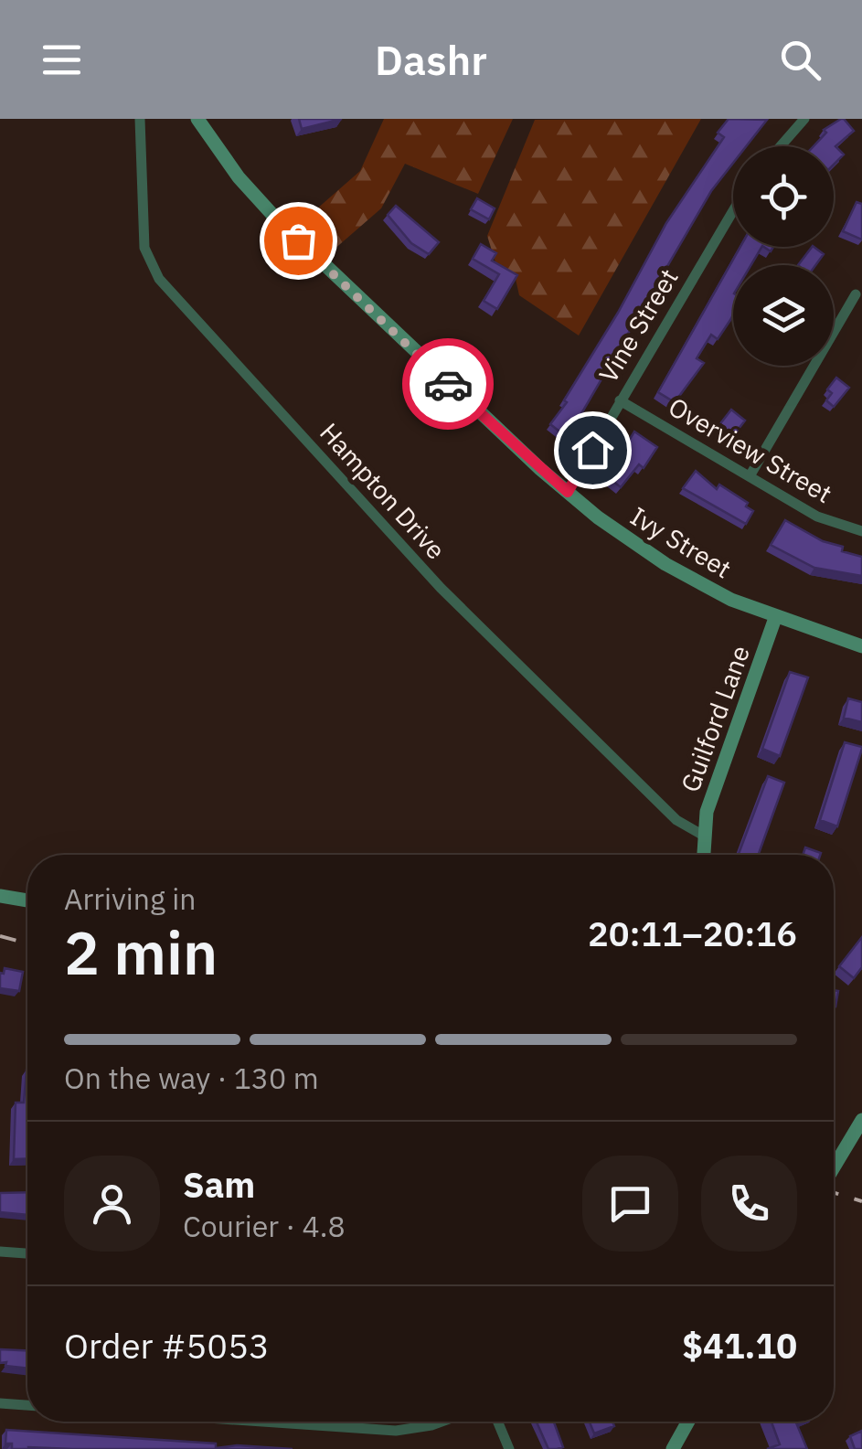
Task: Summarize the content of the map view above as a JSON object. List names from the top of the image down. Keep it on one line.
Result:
{"streets":{"main road":["Ivy Street","Guilford Lane"],"street":["Vine Street","Overview Street","Hampton Drive"]},"crossings":[["Vine Street","Overview Street"],["Vine Street","Ivy Street"],["Hampton Drive","Guilford Lane"],["Ivy Street","Guilford Lane"]],"page":{"header":"Dashr","heading":["2 min","Arriving in","20:11–20:16"],"panel":["Sam","Courier · 4.8","Order #5053","$41.10"],"bar":"On the way · 130 m"}}
